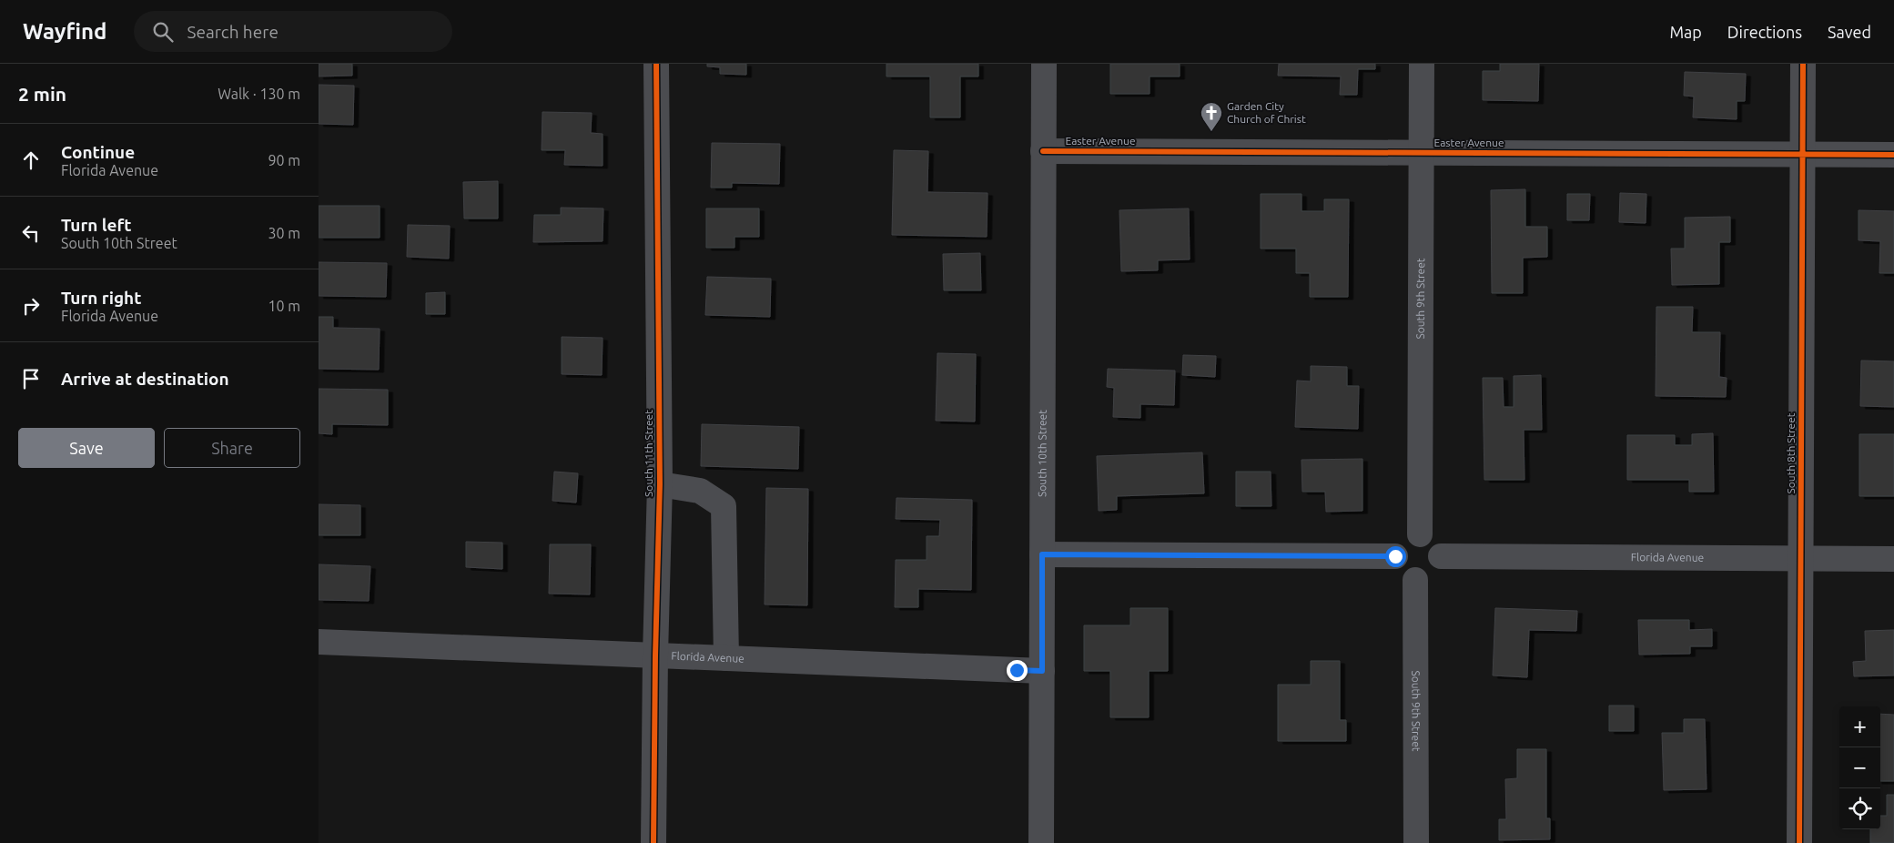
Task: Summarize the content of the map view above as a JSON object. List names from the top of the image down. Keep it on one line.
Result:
{"streets":{"street":["Easter Avenue","South 9th Street","South 11th Street","South 10th Street","South 8th Street","Florida Avenue"]},"crossings":[["Easter Avenue","South 9th Street"],["Easter Avenue","South 10th Street"],["Easter Avenue","South 8th Street"],["South 9th Street","Florida Avenue"],["South 11th Street","Florida Avenue"],["South 10th Street","Florida Avenue"],["South 8th Street","Florida Avenue"]],"places":{"church":["Garden City Church of Christ"]},"page":{"header":"Wayfind","search":"Search here","nav":["Map","Directions","Saved"],"heading":["2 min","Walk · 130 m"],"list":[["Continue","Florida Avenue","90 m"],["Turn left","South 10th Street","30 m"],["Turn right","Florida Avenue","10 m"],"Arrive at destination"],"buttons":["Save","Share"],"map_buttons":["+","−"]}}
